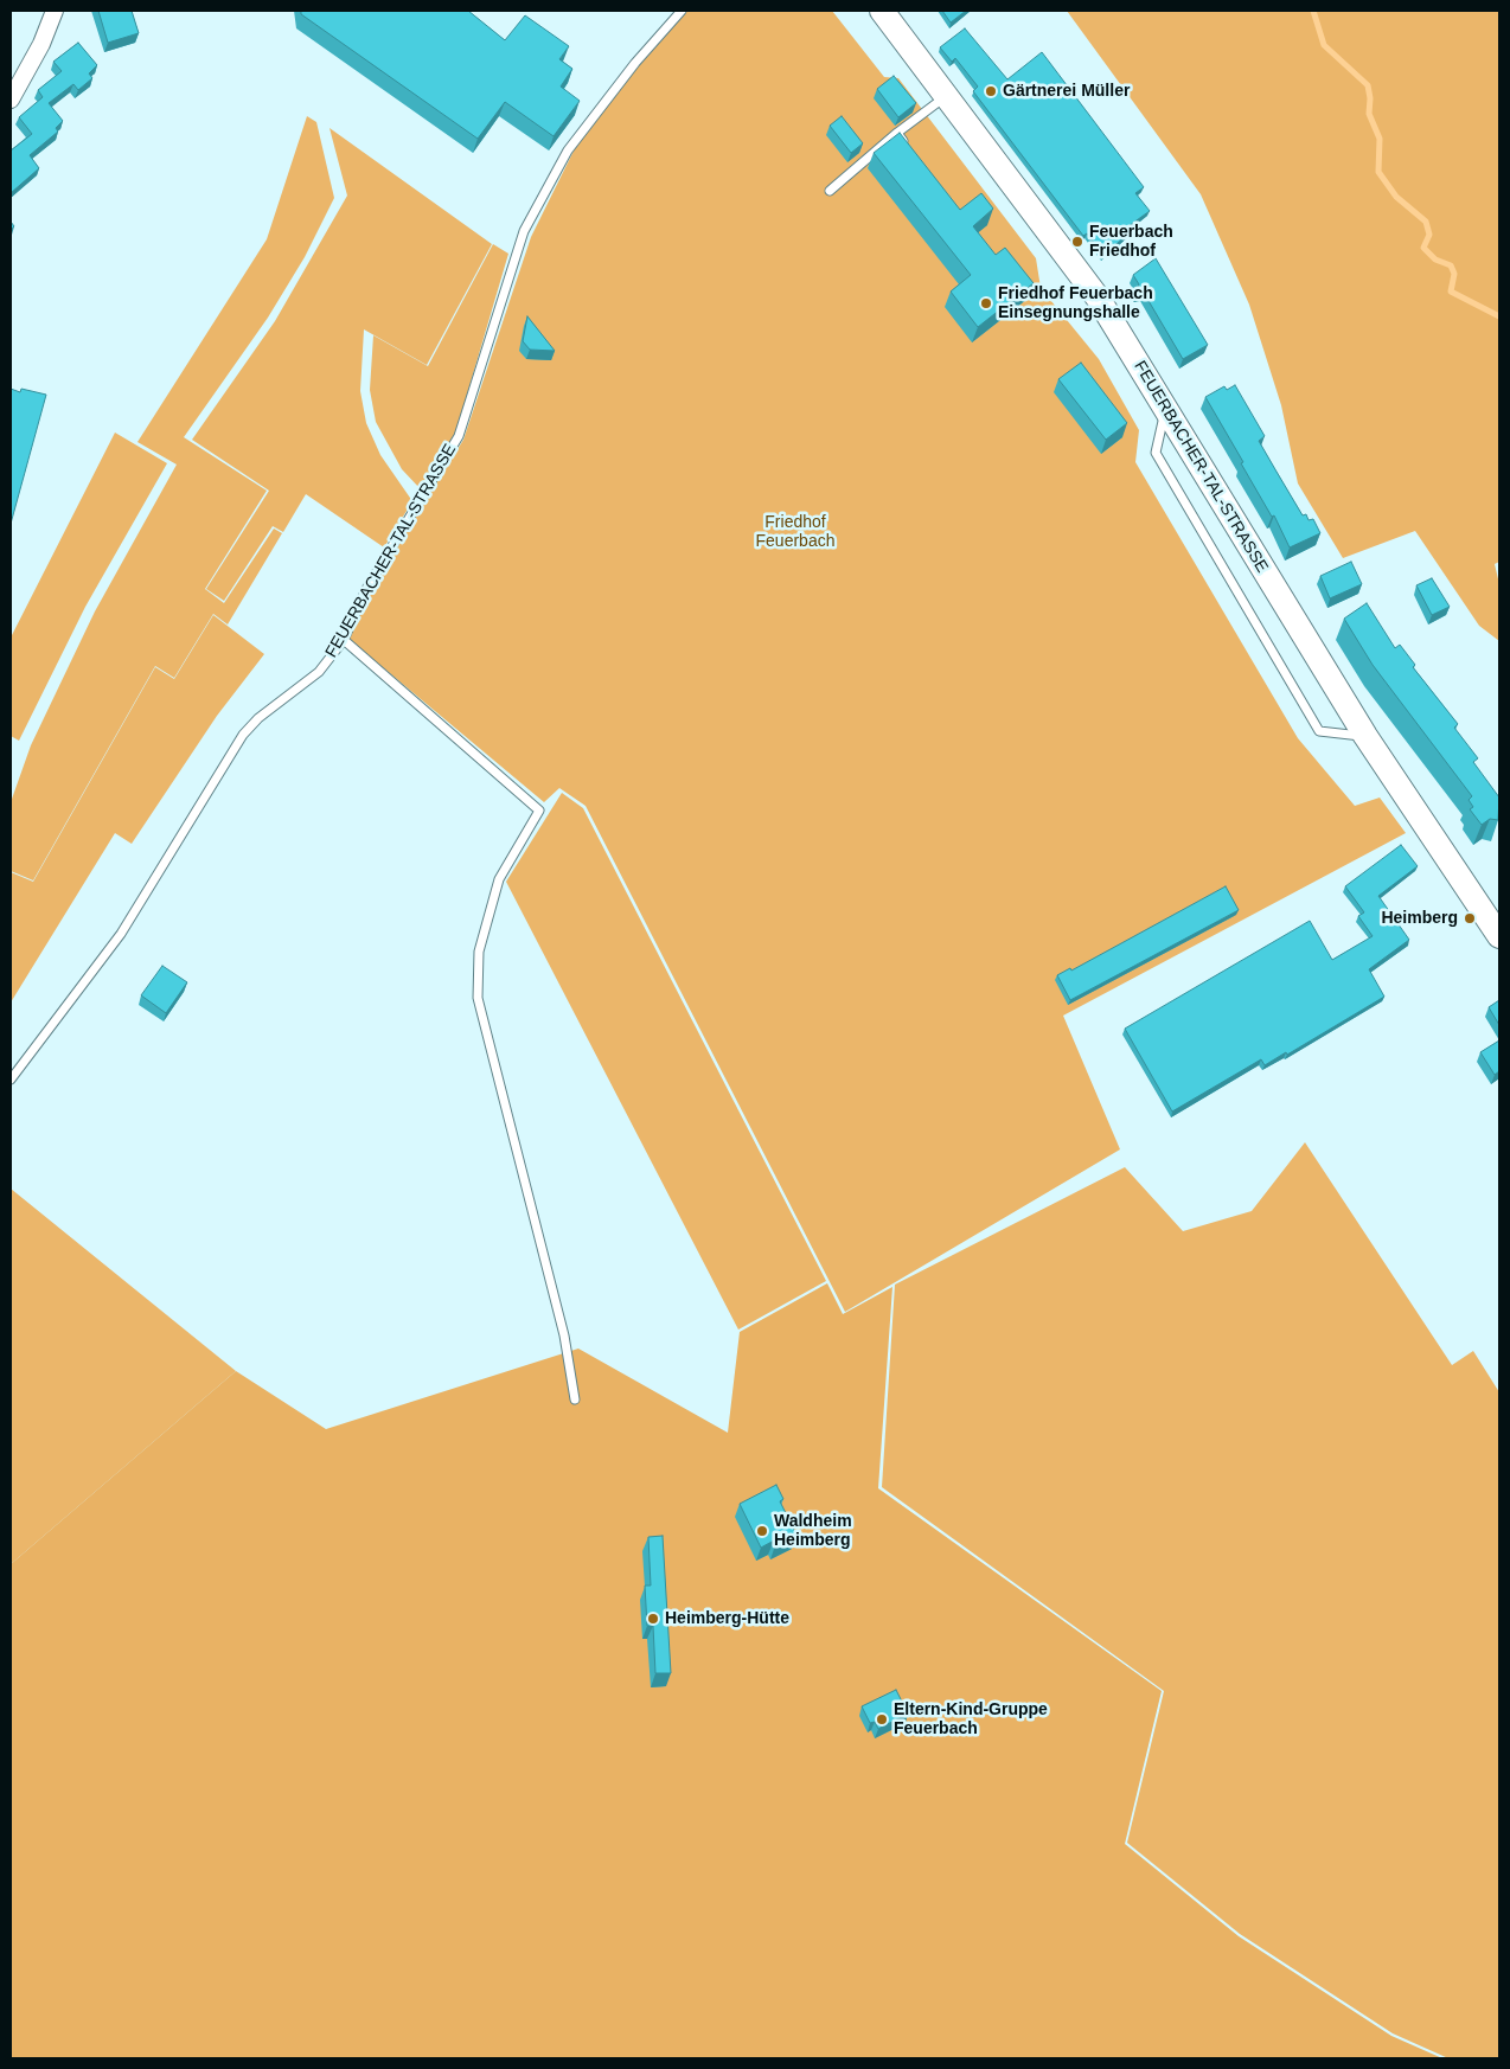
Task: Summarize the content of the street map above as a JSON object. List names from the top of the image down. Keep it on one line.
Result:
{"streets":{"main road":["FEUERBACHER-TAL-STRASSE"]},"parks":["Friedhof Feuerbach"],"places":["Gärtnerei Müller","Feuerbach Friedhof","Friedhof Feuerbach Einsegnungshalle","Heimberg","Waldheim Heimberg","Heimberg-Hütte","Eltern-Kind-Gruppe Feuerbach"]}
